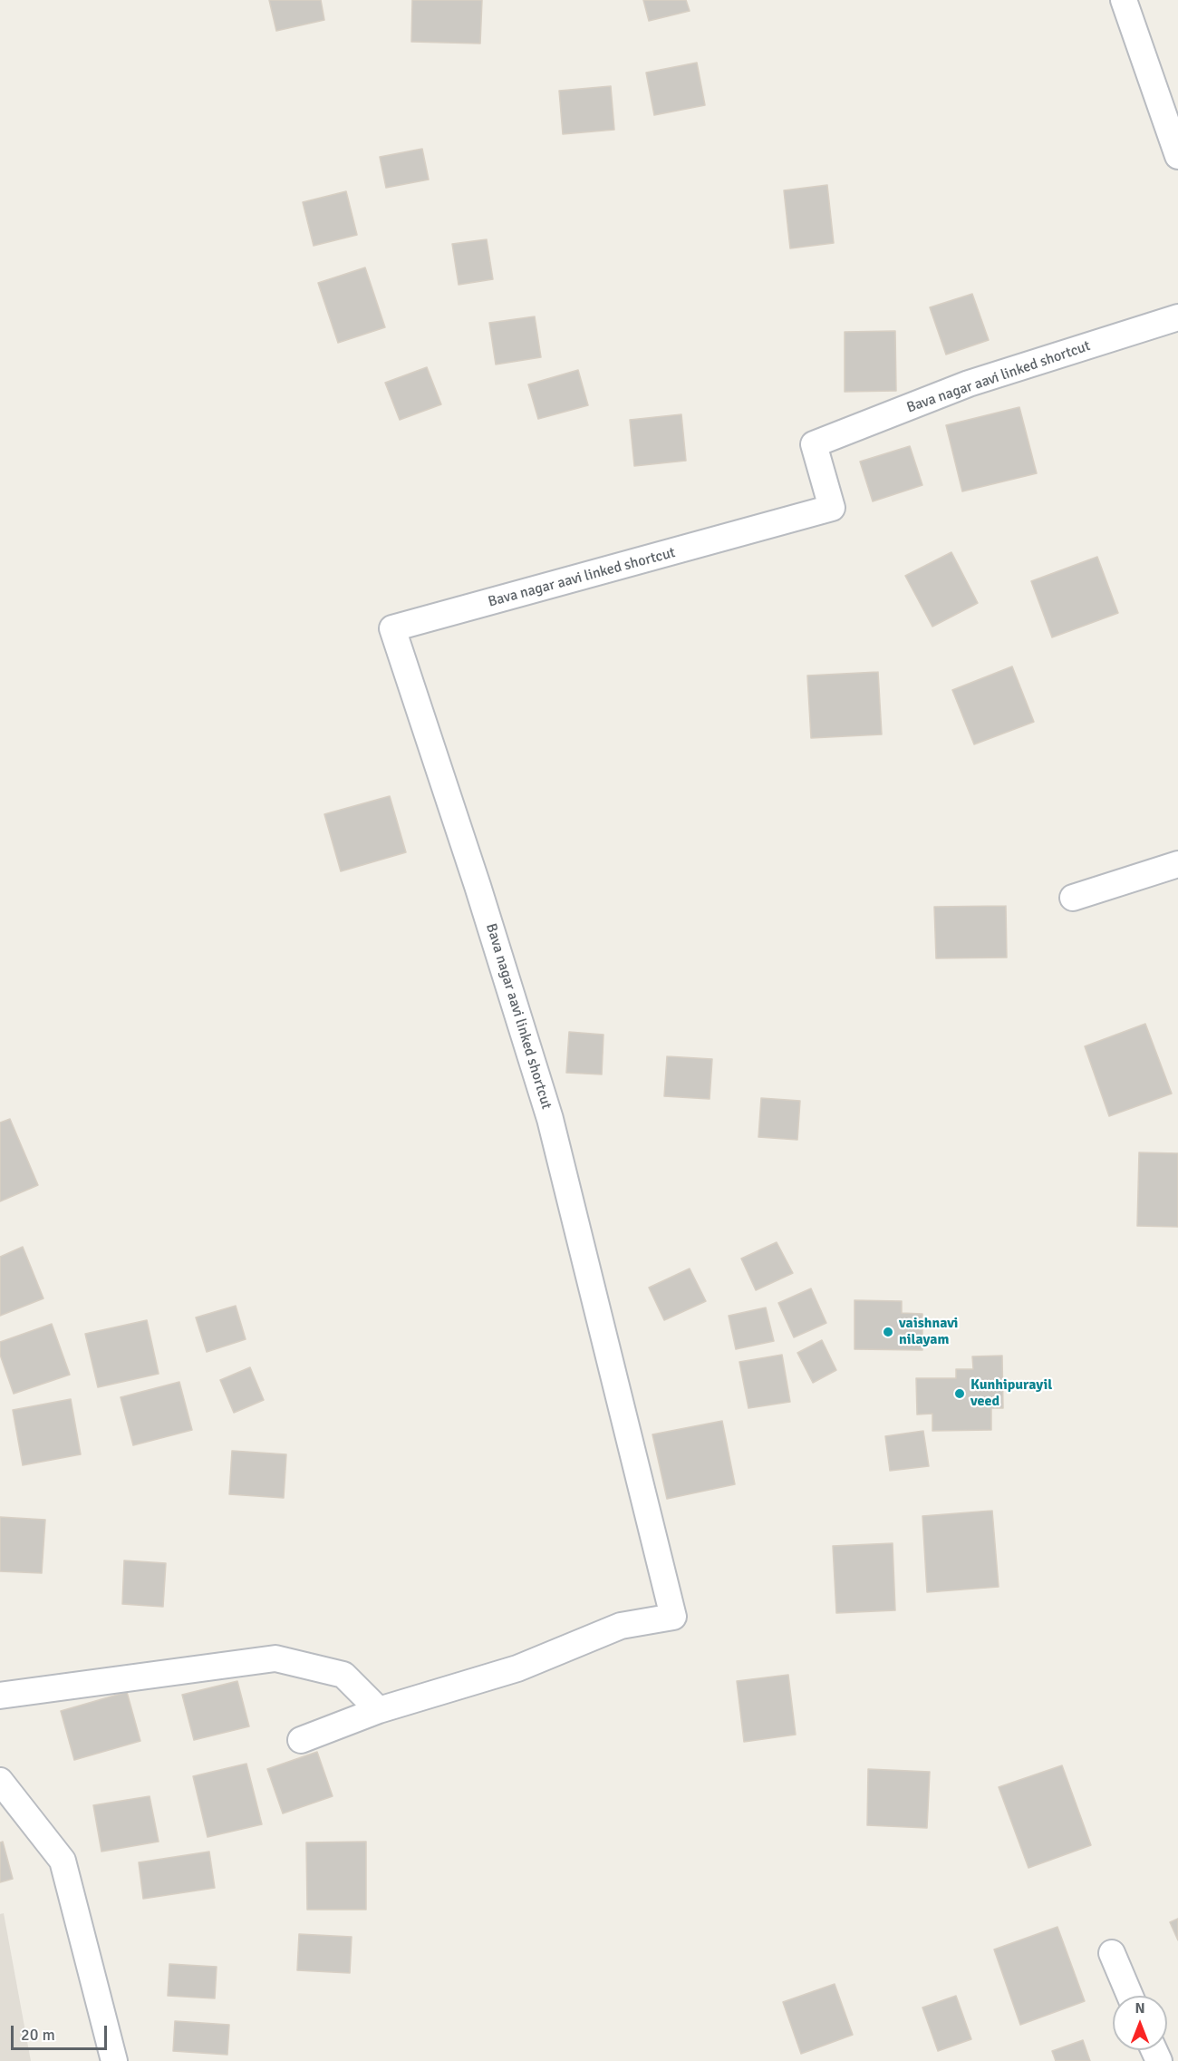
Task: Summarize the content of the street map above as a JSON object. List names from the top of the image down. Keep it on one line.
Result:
{"streets":{"street":["Bava nagar aavi linked shortcut"]},"places":["vaishnavi nilayam","Kunhipurayil veed"],"scale_bar":"20 m","north":"top"}
